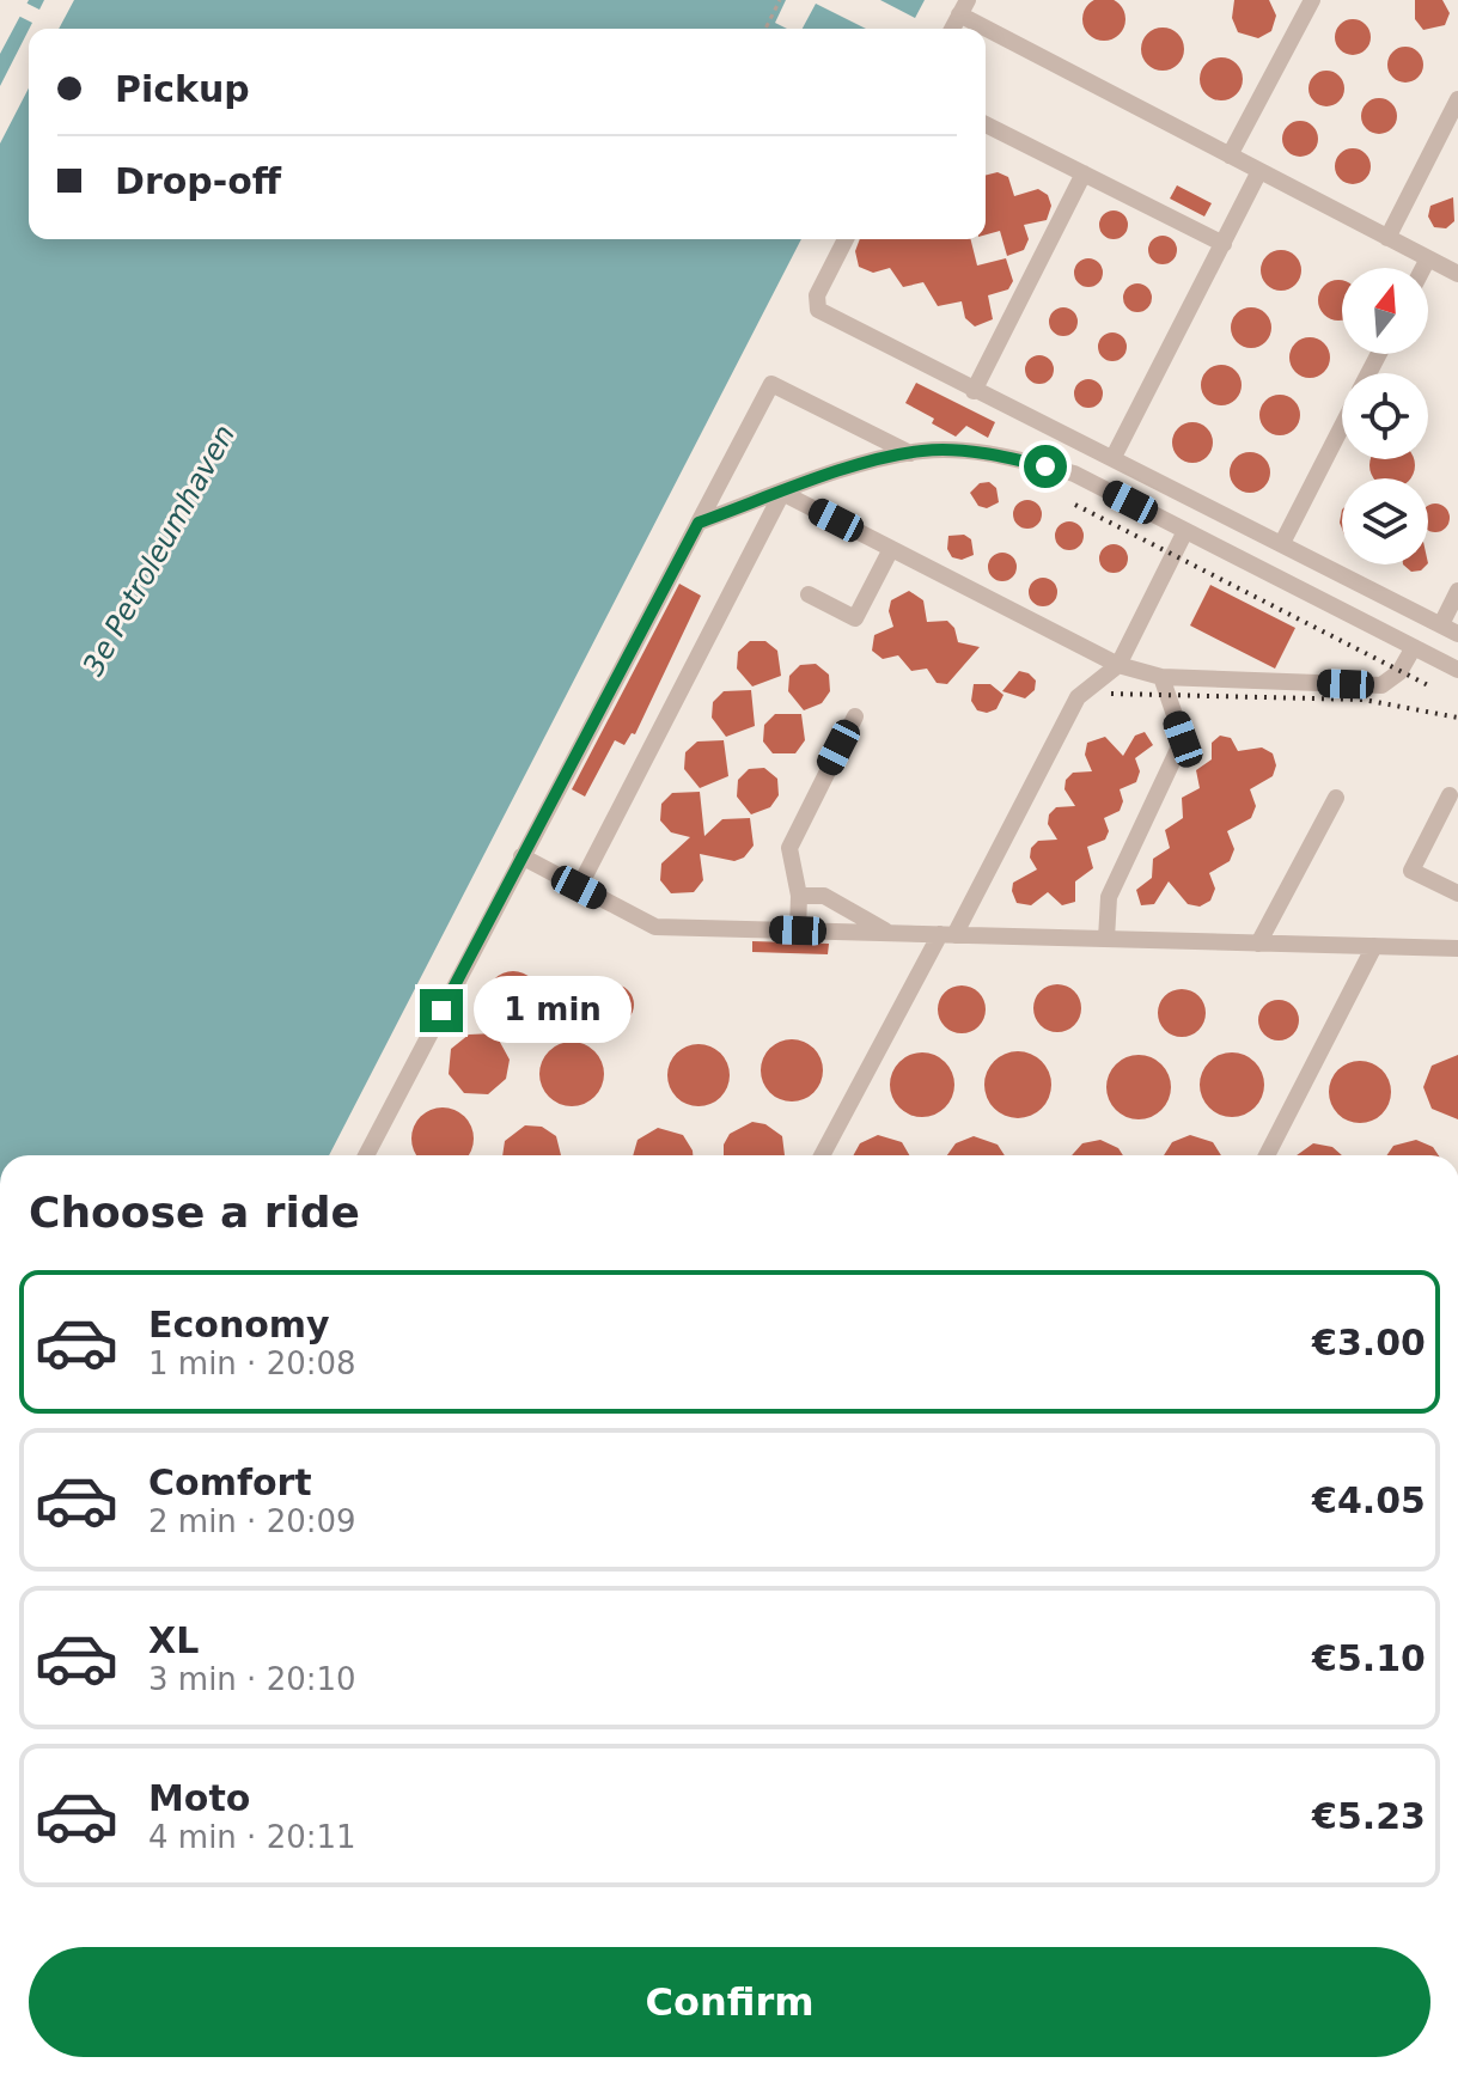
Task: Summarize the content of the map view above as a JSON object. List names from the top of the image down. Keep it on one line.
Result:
{"water":["3e Petroleumhaven"],"north":"top","page":{"banner":["Pickup","Drop-off"],"bubble":"1 min","heading":"Choose a ride","list":[{"name":"Economy","note":"1 min · 20:08","value":"€3.00"},{"name":"Comfort","note":"2 min · 20:09","value":"€4.05"},{"name":"XL","note":"3 min · 20:10","value":"€5.10"},{"name":"Moto","note":"4 min · 20:11","value":"€5.23"}],"buttons":"Confirm"}}
